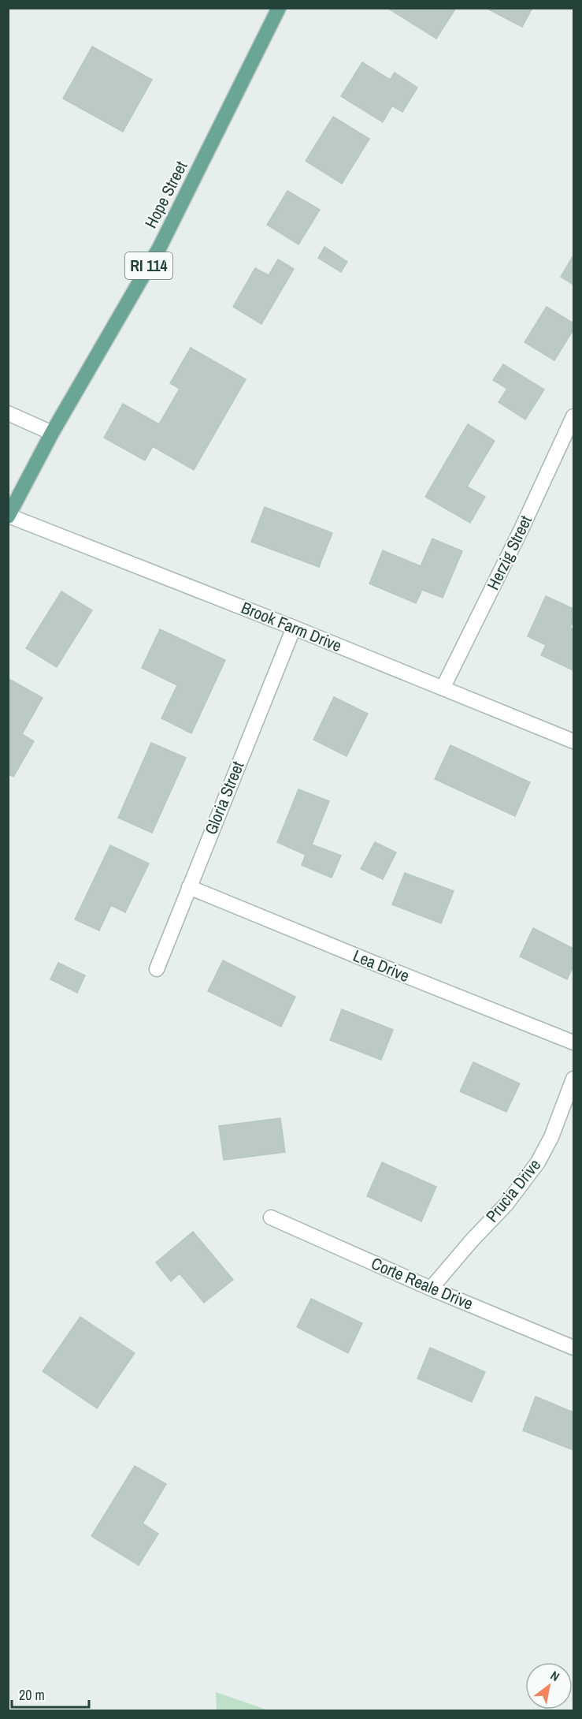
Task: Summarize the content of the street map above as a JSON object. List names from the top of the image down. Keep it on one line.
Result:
{"streets":{"main road":["Hope Street","RI 114"],"street":["Herzig Street","Brook Farm Drive","Gloria Street","Lea Drive","Prucia Drive","Corte Reale Drive"]},"crossings":[["Hope Street","Brook Farm Drive"],["Herzig Street","Brook Farm Drive"],["Brook Farm Drive","Gloria Street"],["Gloria Street","Lea Drive"],["Prucia Drive","Corte Reale Drive"]],"scale_bar":"20 m","north":"top right"}
